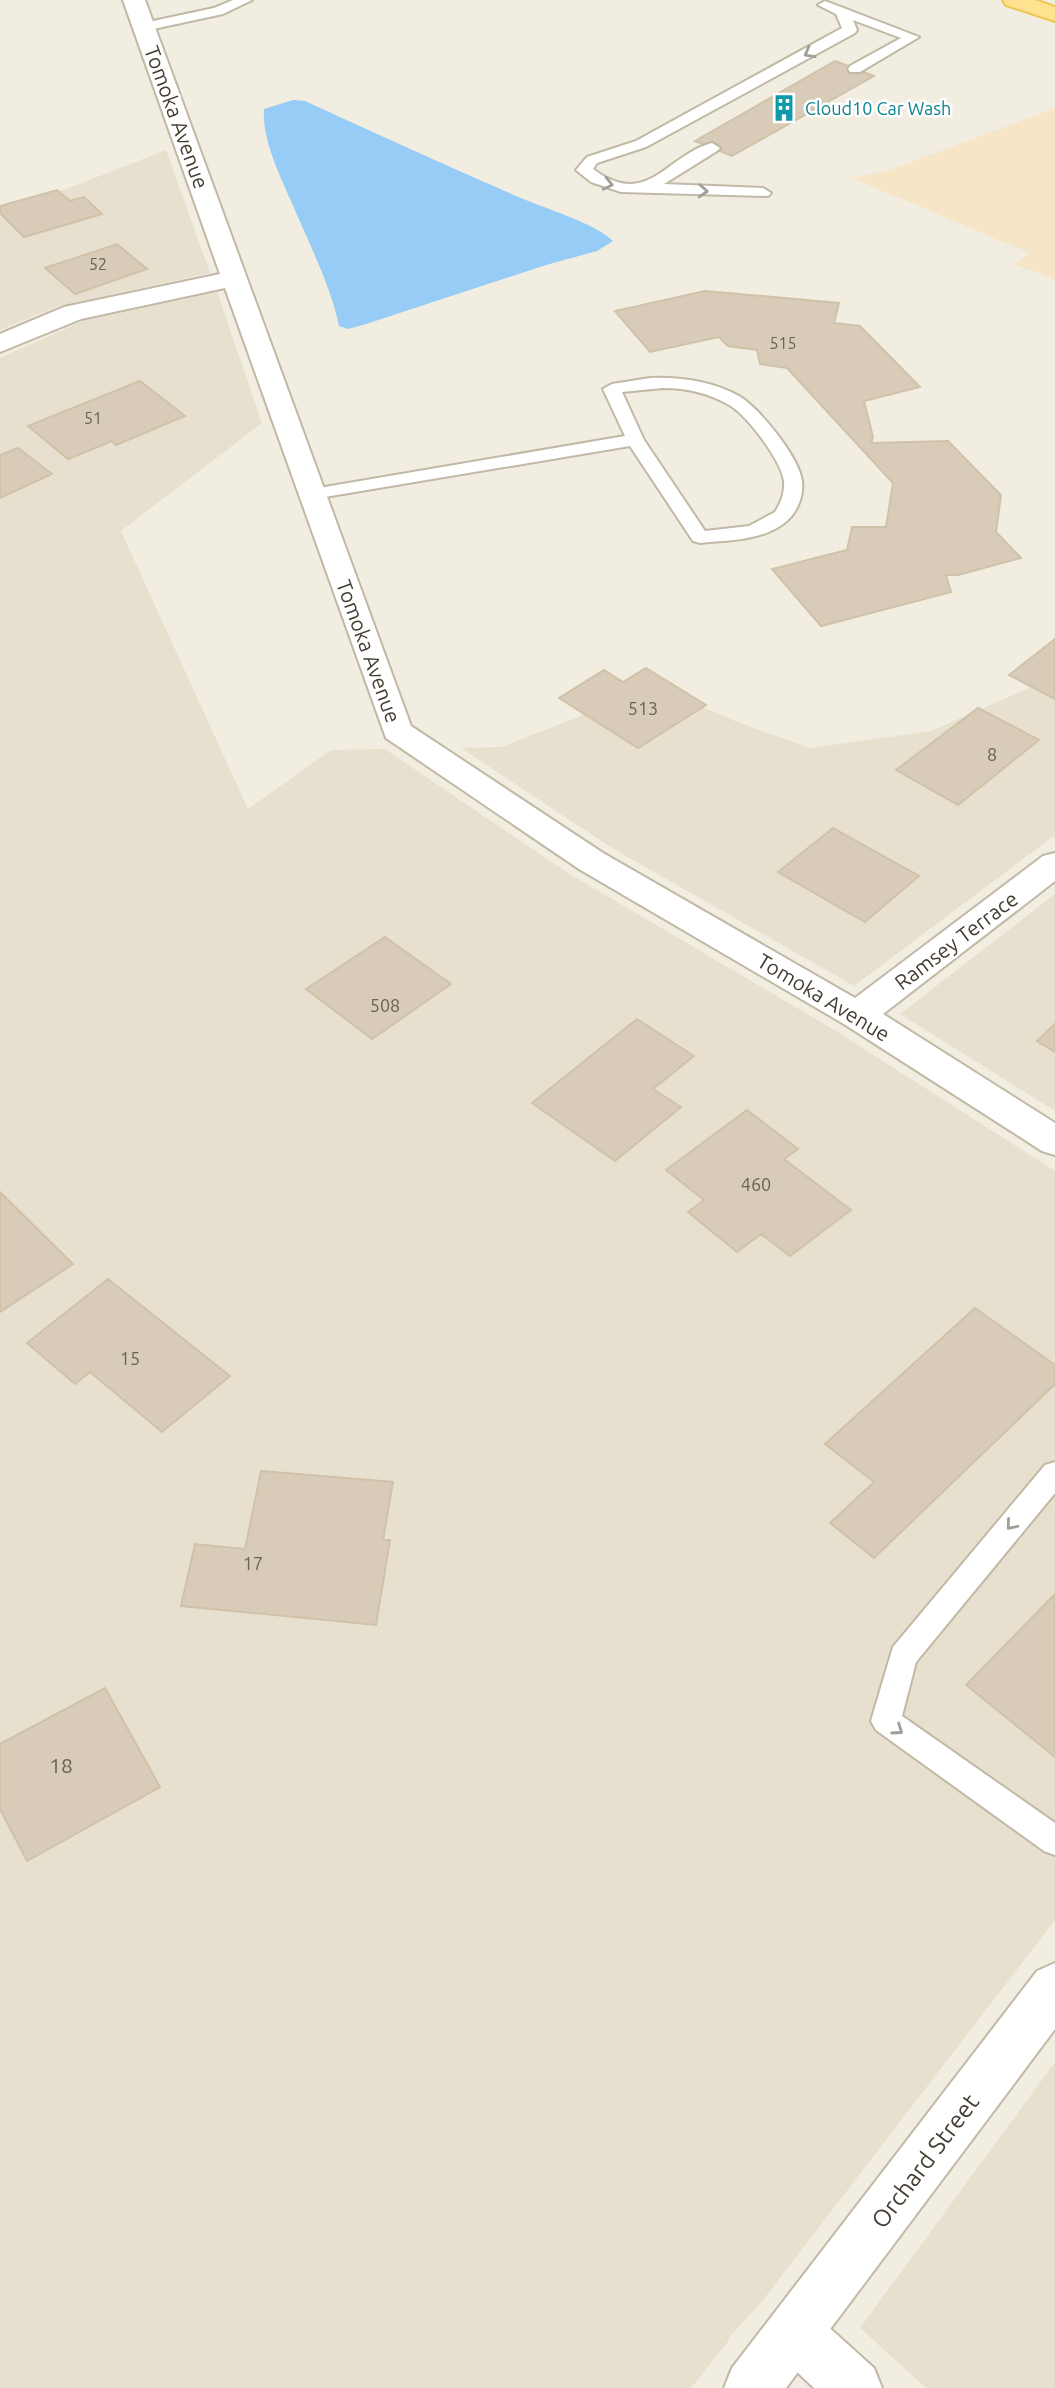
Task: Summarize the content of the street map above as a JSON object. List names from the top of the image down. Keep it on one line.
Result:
{"streets":{"street":["Tomoka Avenue","Ramsey Terrace","Orchard Street"]},"crossings":[["Tomoka Avenue","Ramsey Terrace"]],"places":{"building":["Cloud10 Car Wash"]},"house_numbers":["52","515","51","513","8","508","460","15","17","18"]}
